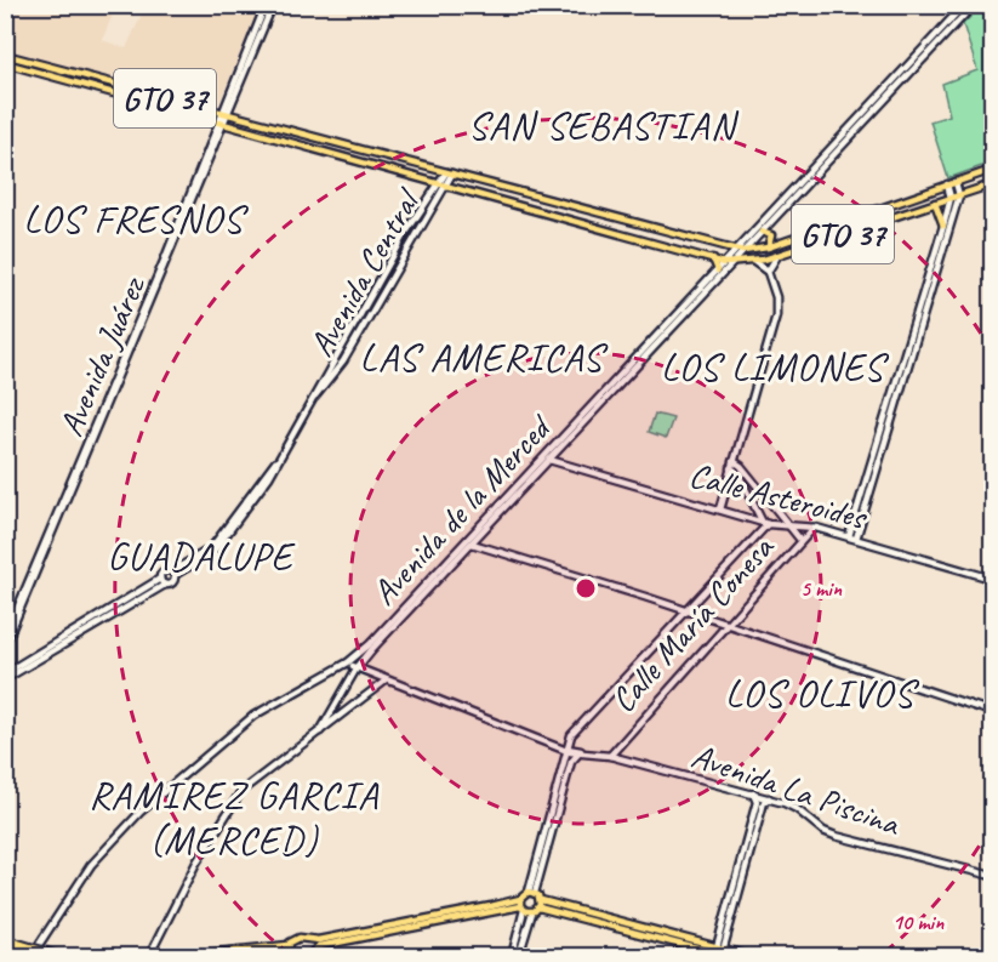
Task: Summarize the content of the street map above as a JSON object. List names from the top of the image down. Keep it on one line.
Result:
{"streets":{"main road":["GTO 37"],"street":["Avenida Central","Avenida Juárez","Calle Asteroides","Avenida de la Merced","Calle María Conesa","Avenida La Piscina"]},"crossings":[["GTO 37","Avenida Central"],["GTO 37","Avenida Juárez"],["GTO 37","Avenida de la Merced"],["Calle Asteroides","Avenida de la Merced"],["Calle Asteroides","Calle María Conesa"],["Avenida de la Merced","Avenida La Piscina"],["Calle María Conesa","Avenida La Piscina"]],"districts":["SAN SEBASTIAN","LOS FRESNOS","LAS AMERICAS","LOS LIMONES","GUADALUPE","LOS OLIVOS","RAMIREZ GARCIA (MERCED)"],"rings":["5 min","10 min"]}
